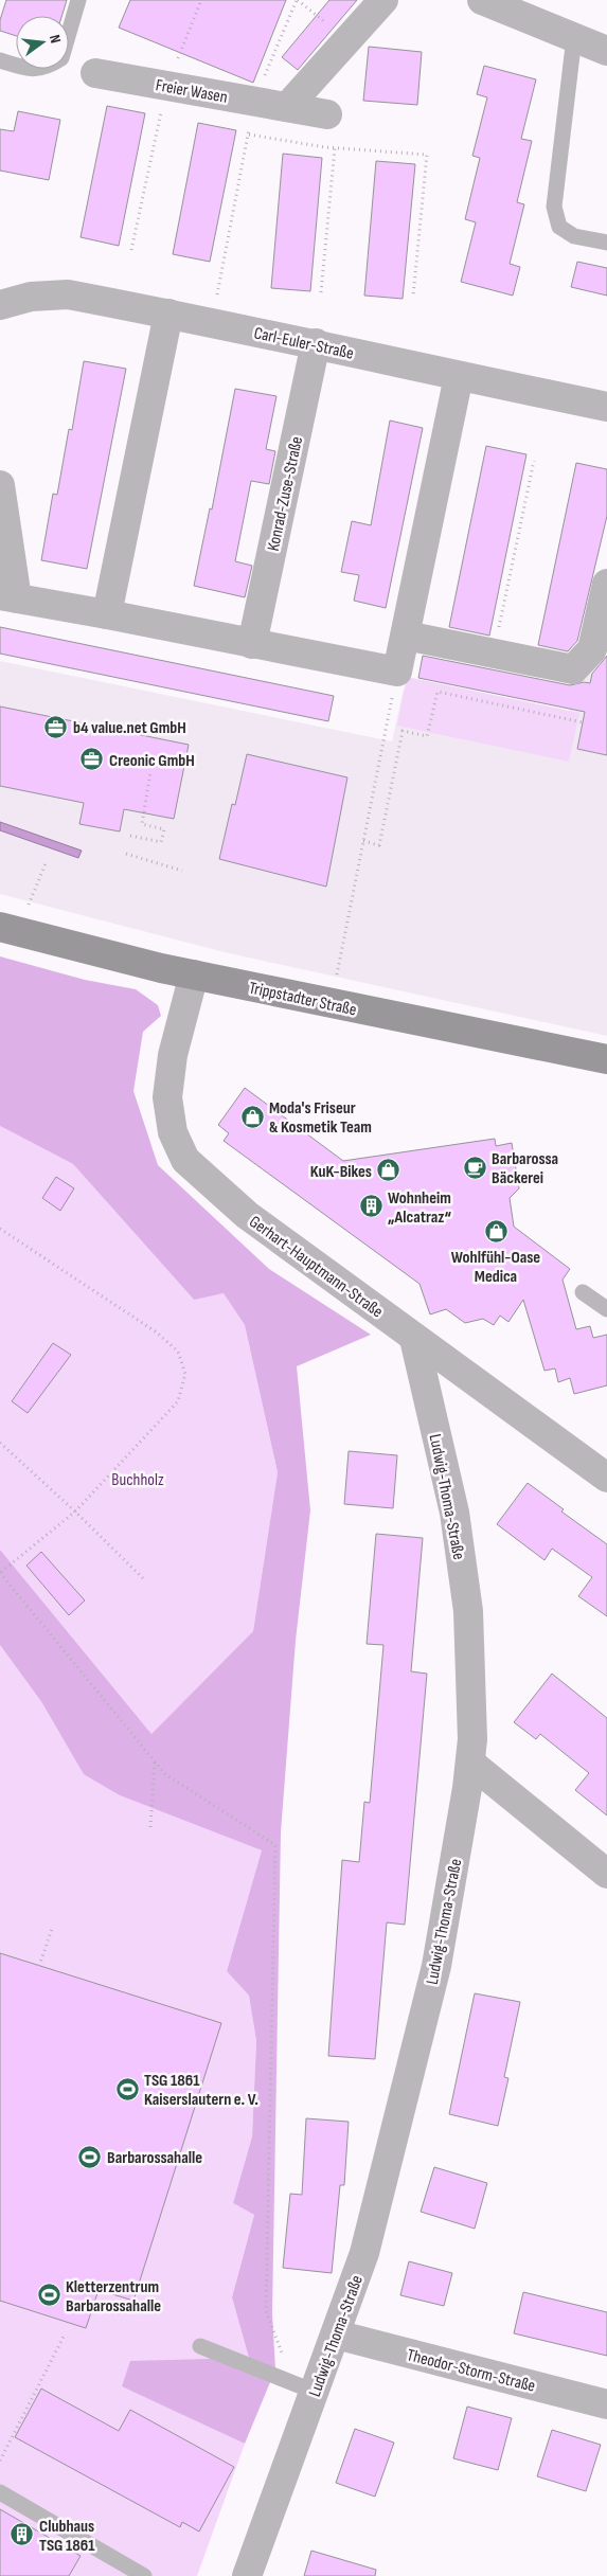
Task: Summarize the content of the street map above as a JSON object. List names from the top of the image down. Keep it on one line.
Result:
{"streets":{"main road":["Trippstadter Straße"],"street":["Freier Wasen","Carl-Euler-Straße","Konrad-Zuse-Straße","Gerhart-Hauptmann-Straße","Ludwig-Thoma-Straße","Theodor-Storm-Straße"]},"crossings":[["Carl-Euler-Straße","Konrad-Zuse-Straße"],["Trippstadter Straße","Gerhart-Hauptmann-Straße"],["Gerhart-Hauptmann-Straße","Ludwig-Thoma-Straße"],["Ludwig-Thoma-Straße","Theodor-Storm-Straße"]],"parks":["Buchholz"],"places":{"office":["b4 value.net GmbH","Creonic GmbH"],"shop":["Moda's Friseur & Kosmetik Team","KuK-Bikes","Wohlfühl-Oase Medica"],"cafe":["Barbarossa Bäckerei"],"building":["Wohnheim „Alcatraz“","Clubhaus TSG 1861"],"sports":["TSG 1861 Kaiserslautern e. V.","Barbarossahalle","Kletterzentrum Barbarossahalle"]},"north":"right"}
